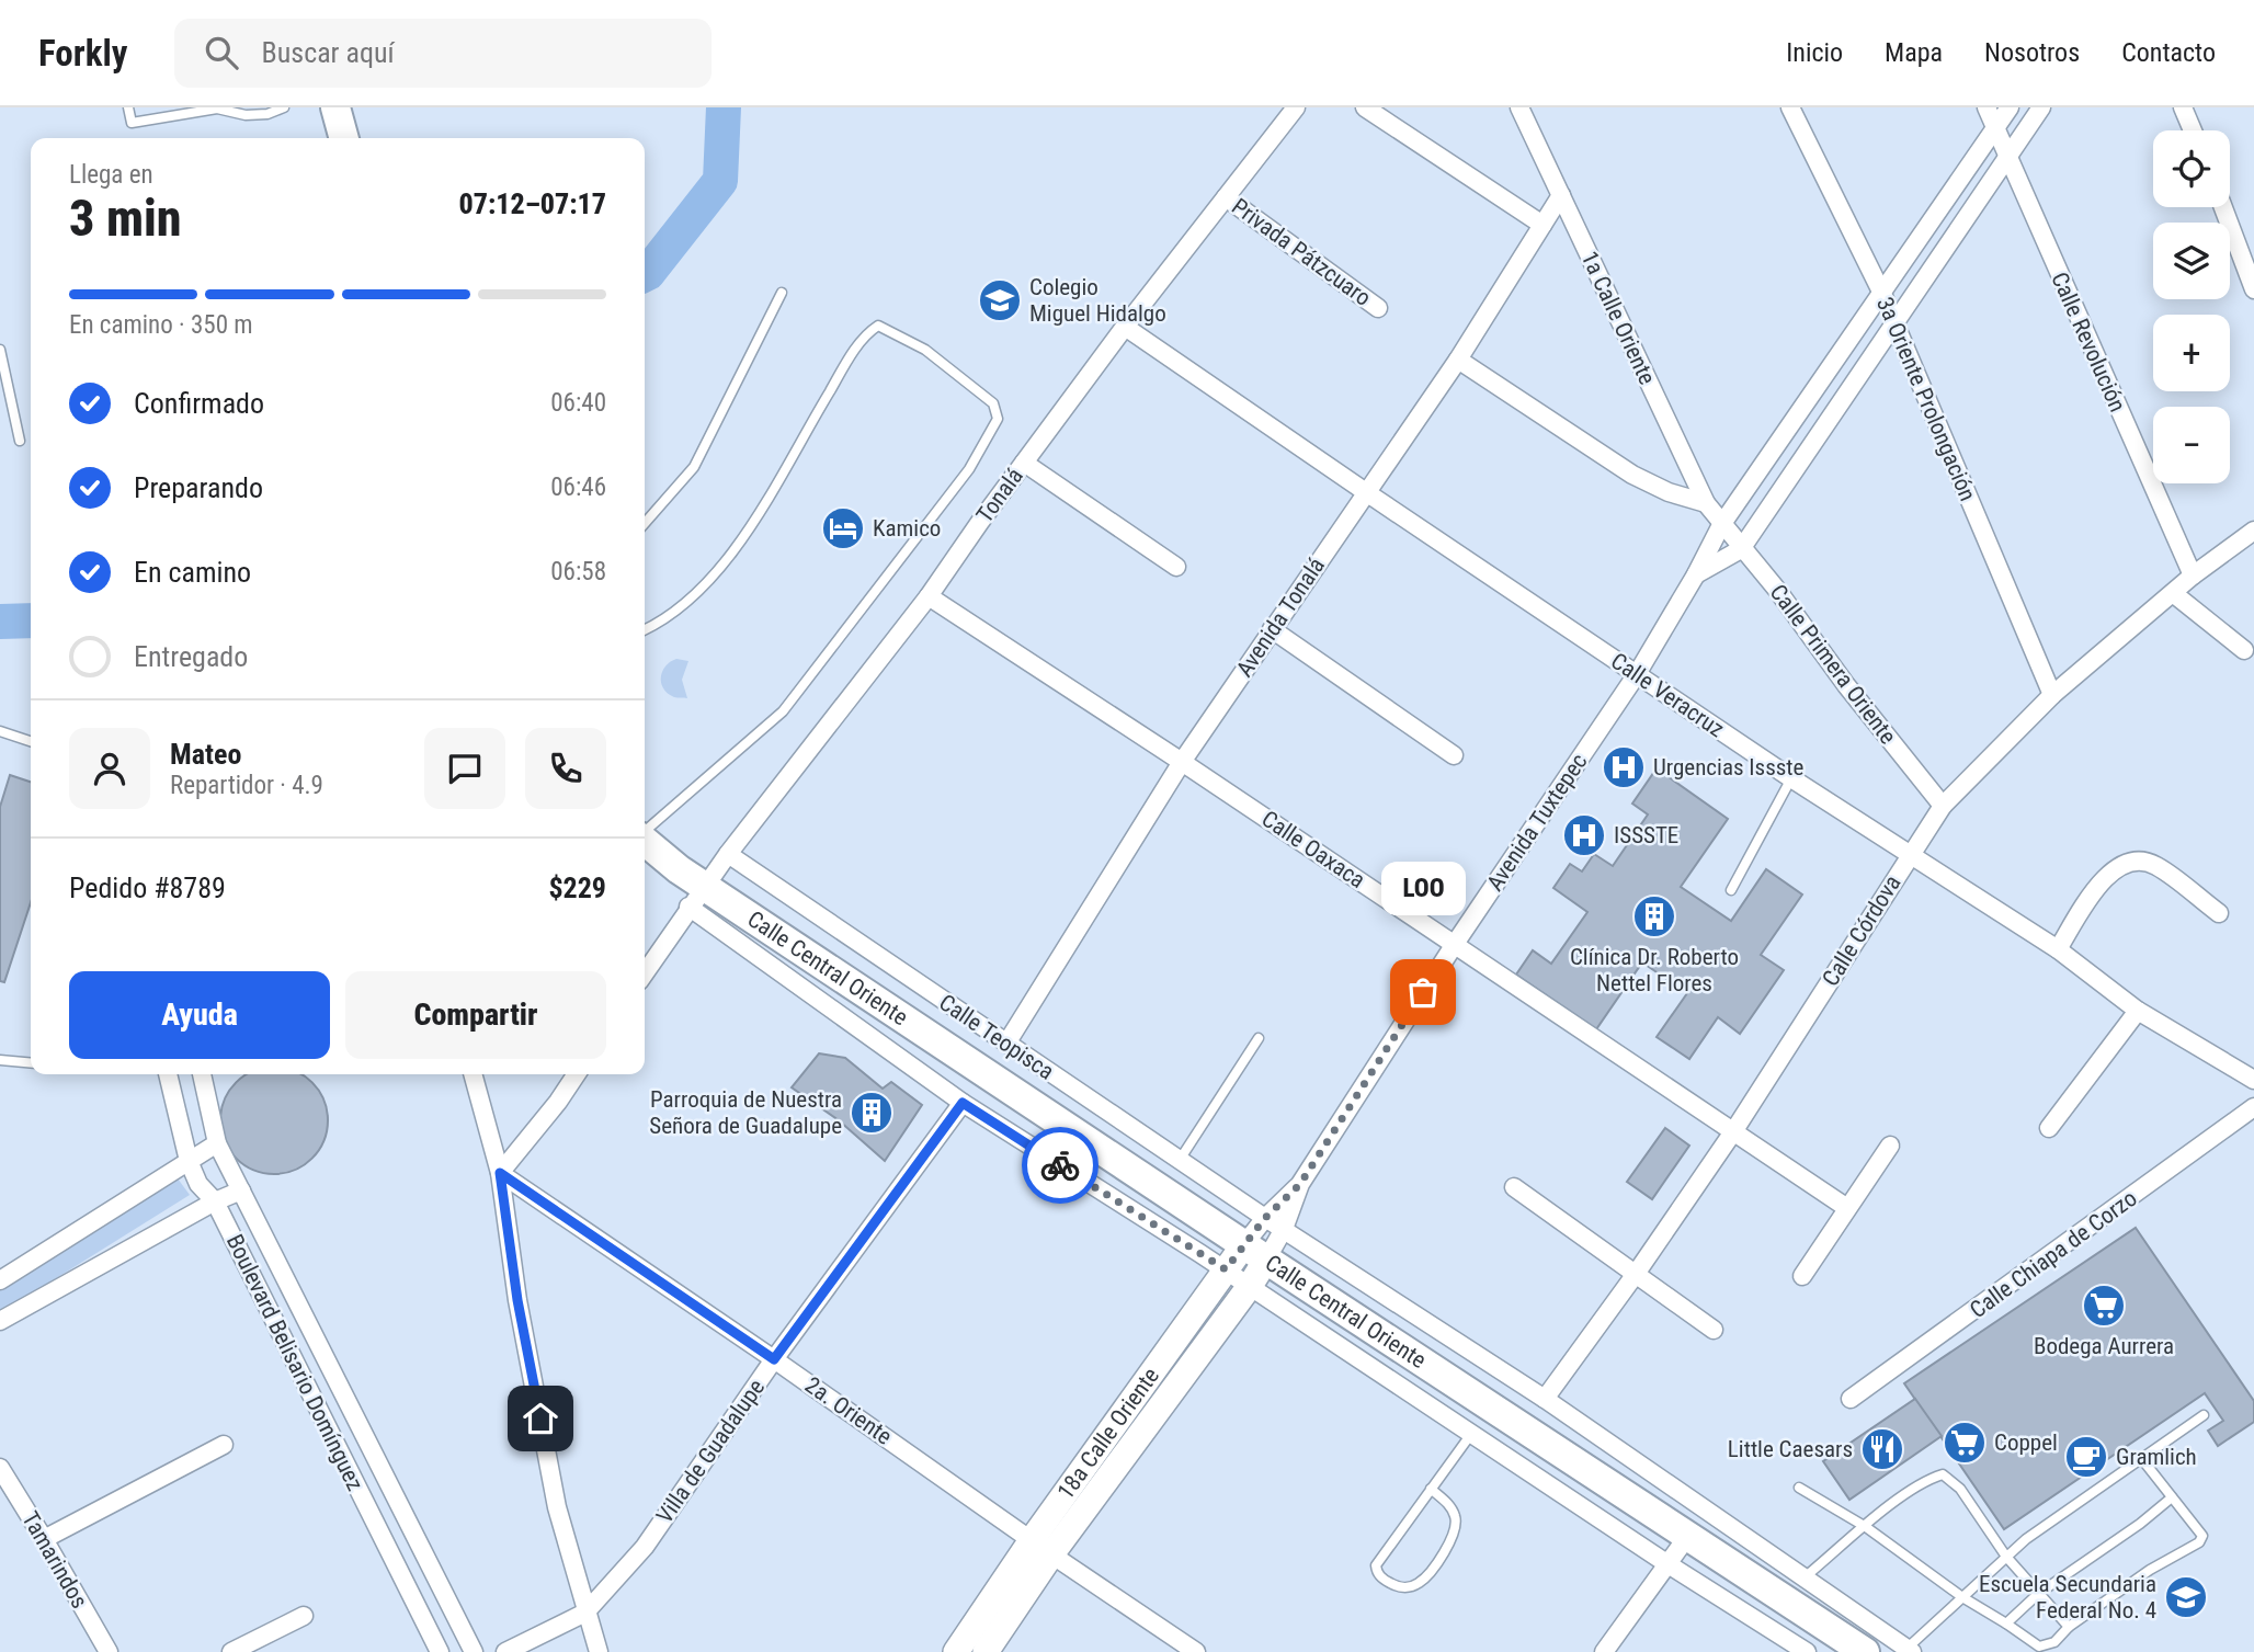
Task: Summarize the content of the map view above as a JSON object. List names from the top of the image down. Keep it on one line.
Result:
{"streets":{"main road":["Calle Central Oriente","18a Calle Oriente"],"street":["Privada Pátzcuaro","1a Calle Oriente","Calle Revolución","3a Oriente Prolongación","Tonalá","Avenida Tonalá","Calle Primera Oriente","Calle Veracruz","Avenida Tuxtepec","Calle Oaxaca","Calle Córdova","Calle Teopisca","Calle Chiapa de Corzo","Boulevard Belisario Domínguez","2a. Oriente","Villa de Guadalupe","Tamarindos"]},"crossings":[["Privada Pátzcuaro","Tonalá"],["1a Calle Oriente","Avenida Tonalá"],["1a Calle Oriente","Calle Primera Oriente"],["1a Calle Oriente","Avenida Tuxtepec"],["Calle Revolución","Avenida Tuxtepec"],["Calle Revolución","Calle Córdova"],["3a Oriente Prolongación","Avenida Tuxtepec"],["3a Oriente Prolongación","Calle Córdova"],["Tonalá","Calle Veracruz"],["Tonalá","Calle Oaxaca"],["Tonalá","Calle Central Oriente"],["Tonalá","Calle Teopisca"],["Avenida Tonalá","Calle Veracruz"],["Avenida Tonalá","Calle Oaxaca"],["Avenida Tonalá","Calle Teopisca"],["Calle Primera Oriente","Avenida Tuxtepec"],["Calle Primera Oriente","Calle Córdova"],["Calle Veracruz","Avenida Tuxtepec"],["Calle Veracruz","Calle Córdova"],["Avenida Tuxtepec","Calle Oaxaca"],["Avenida Tuxtepec","Calle Teopisca"],["Avenida Tuxtepec","18a Calle Oriente"],["Calle Oaxaca","Calle Córdova"],["Calle Córdova","Calle Teopisca"],["Calle Central Oriente","18a Calle Oriente"],["Calle Teopisca","18a Calle Oriente"],["2a. Oriente","18a Calle Oriente"],["2a. Oriente","Villa de Guadalupe"]],"places":{"school or university":["Colegio Miguel Hidalgo","Escuela Secundaria Federal No. 4"],"hotel":["Kamico"],"hospital":["Urgencias Issste","ISSSTE"],"building":["Clínica Dr. Roberto Nettel Flores","Parroquia de Nuestra Señora de Guadalupe"],"other":["LOO"],"supermarket":["Bodega Aurrera","Coppel"],"restaurant":["Little Caesars"],"cafe":["Gramlich"]},"page":{"header":"Forkly","search":"Buscar aquí","nav":["Inicio","Mapa","Nosotros","Contacto"],"map_buttons":["+","−"],"heading":["3 min","Llega en","07:12–07:17"],"panel":["Mateo","Repartidor · 4.9","Pedido #8789","$229"],"bar":"En camino · 350 m","list":[["Confirmado","06:40"],["Preparando","06:46"],["En camino","06:58"],"Entregado"],"bubble":"LOO","buttons":["Ayuda","Compartir"]}}
